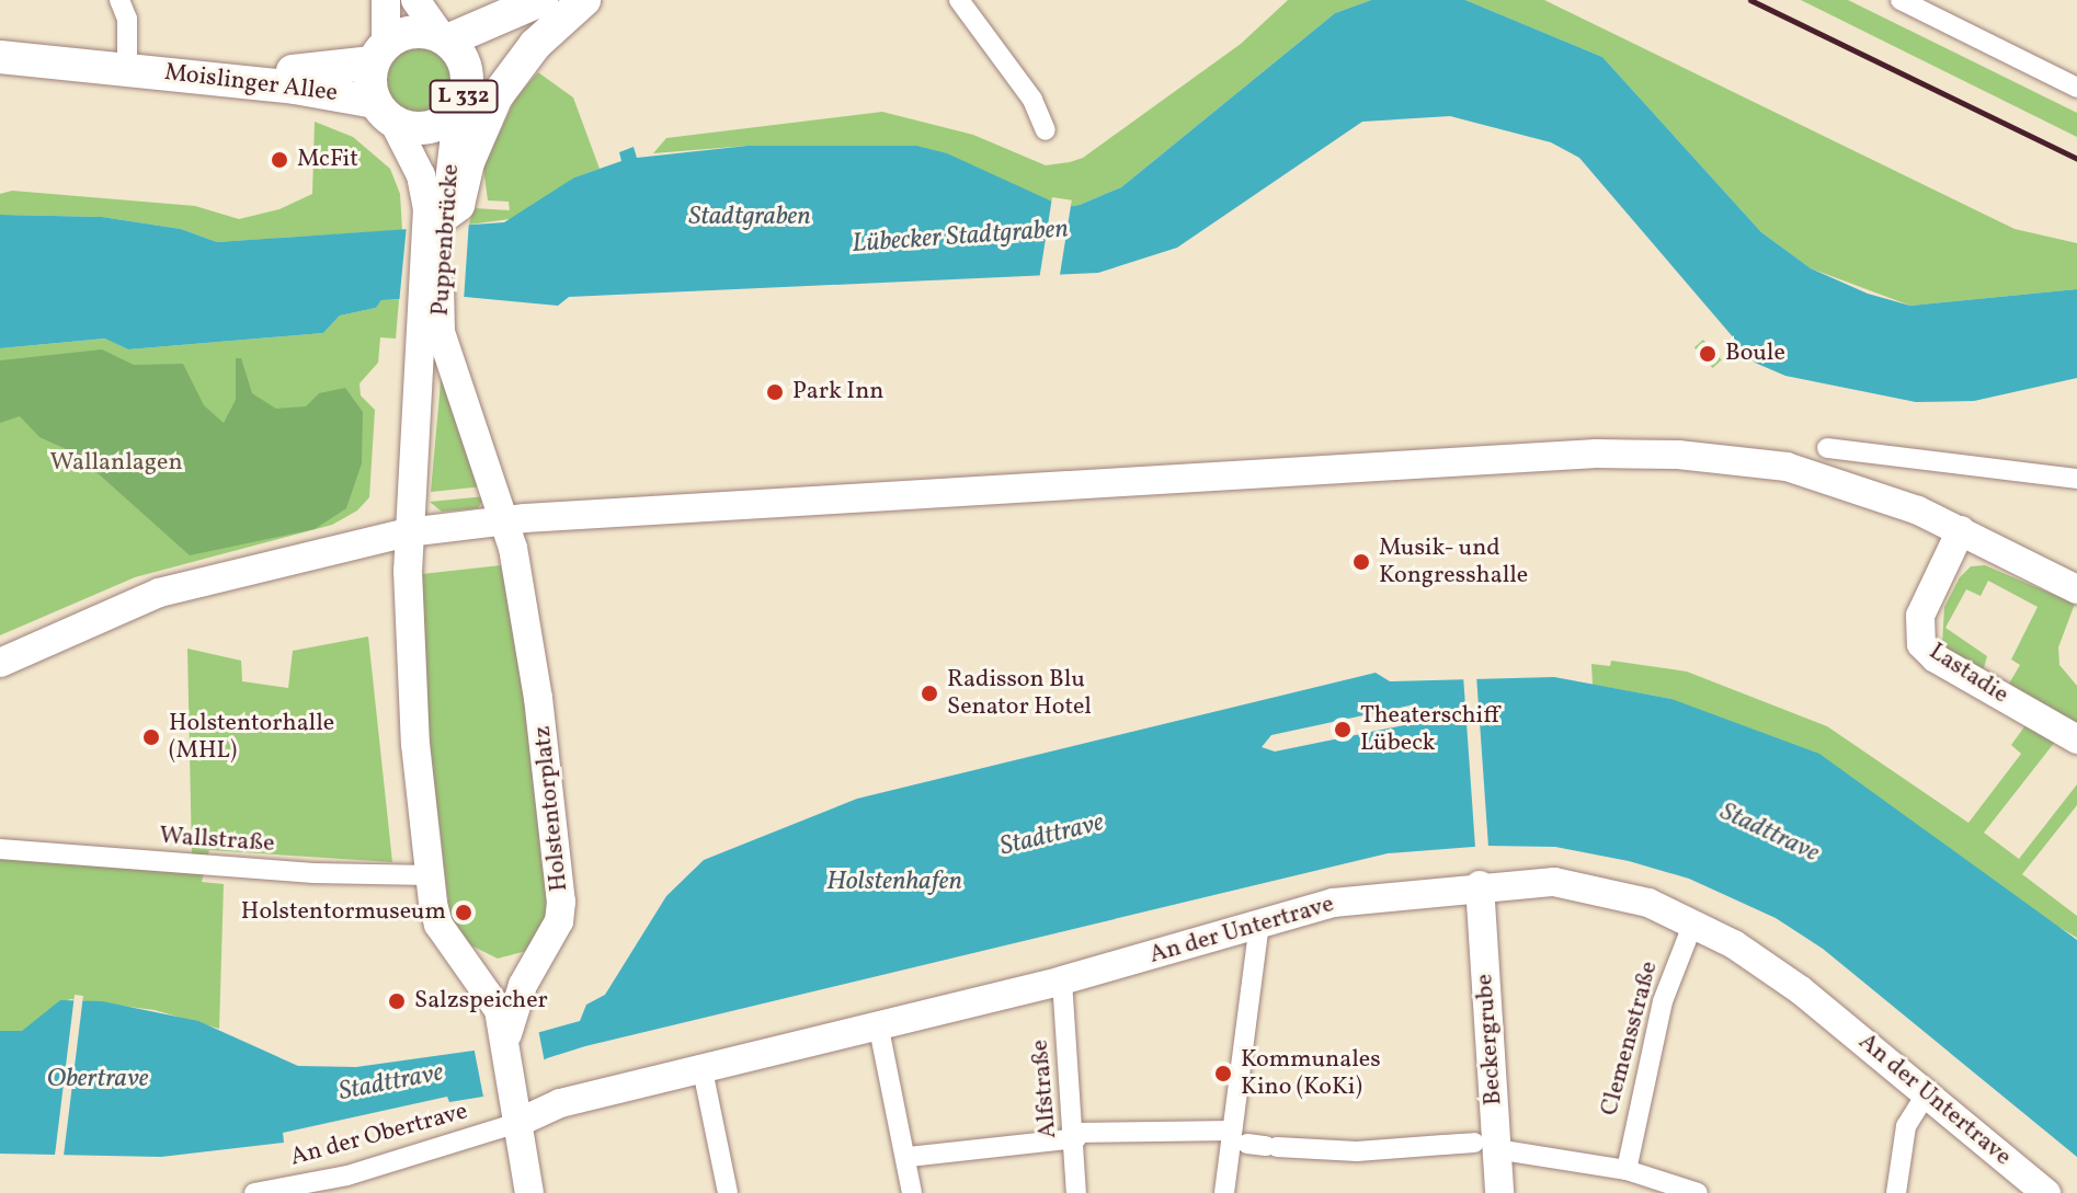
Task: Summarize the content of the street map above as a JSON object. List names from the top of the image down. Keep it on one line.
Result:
{"streets":{"main road":["Moislinger Allee","L 332","Puppenbrücke","Lastadie","Holstentorplatz","An der Untertrave","Beckergrube"],"street":["Wallstraße","Clemensstraße","Alfstraße","An der Obertrave"]},"crossings":[["Moislinger Allee","L 332"],["Moislinger Allee","Puppenbrücke"],["L 332","Puppenbrücke"],["Puppenbrücke","Holstentorplatz"],["An der Untertrave","Clemensstraße"],["An der Untertrave","Beckergrube"],["An der Untertrave","Alfstraße"],["An der Untertrave","An der Obertrave"]],"water":["Stadtgraben","Lübecker Stadtgraben","Stadttrave","Holstenhafen","Obertrave"],"parks":["Wallanlagen"],"places":["McFit","Boule","Park Inn","Musik- und Kongresshalle","Radisson Blu Senator Hotel","Theaterschiff Lübeck","Holstentorhalle (MHL)","Holstentormuseum","Salzspeicher","Kommunales Kino (KoKi)"]}
